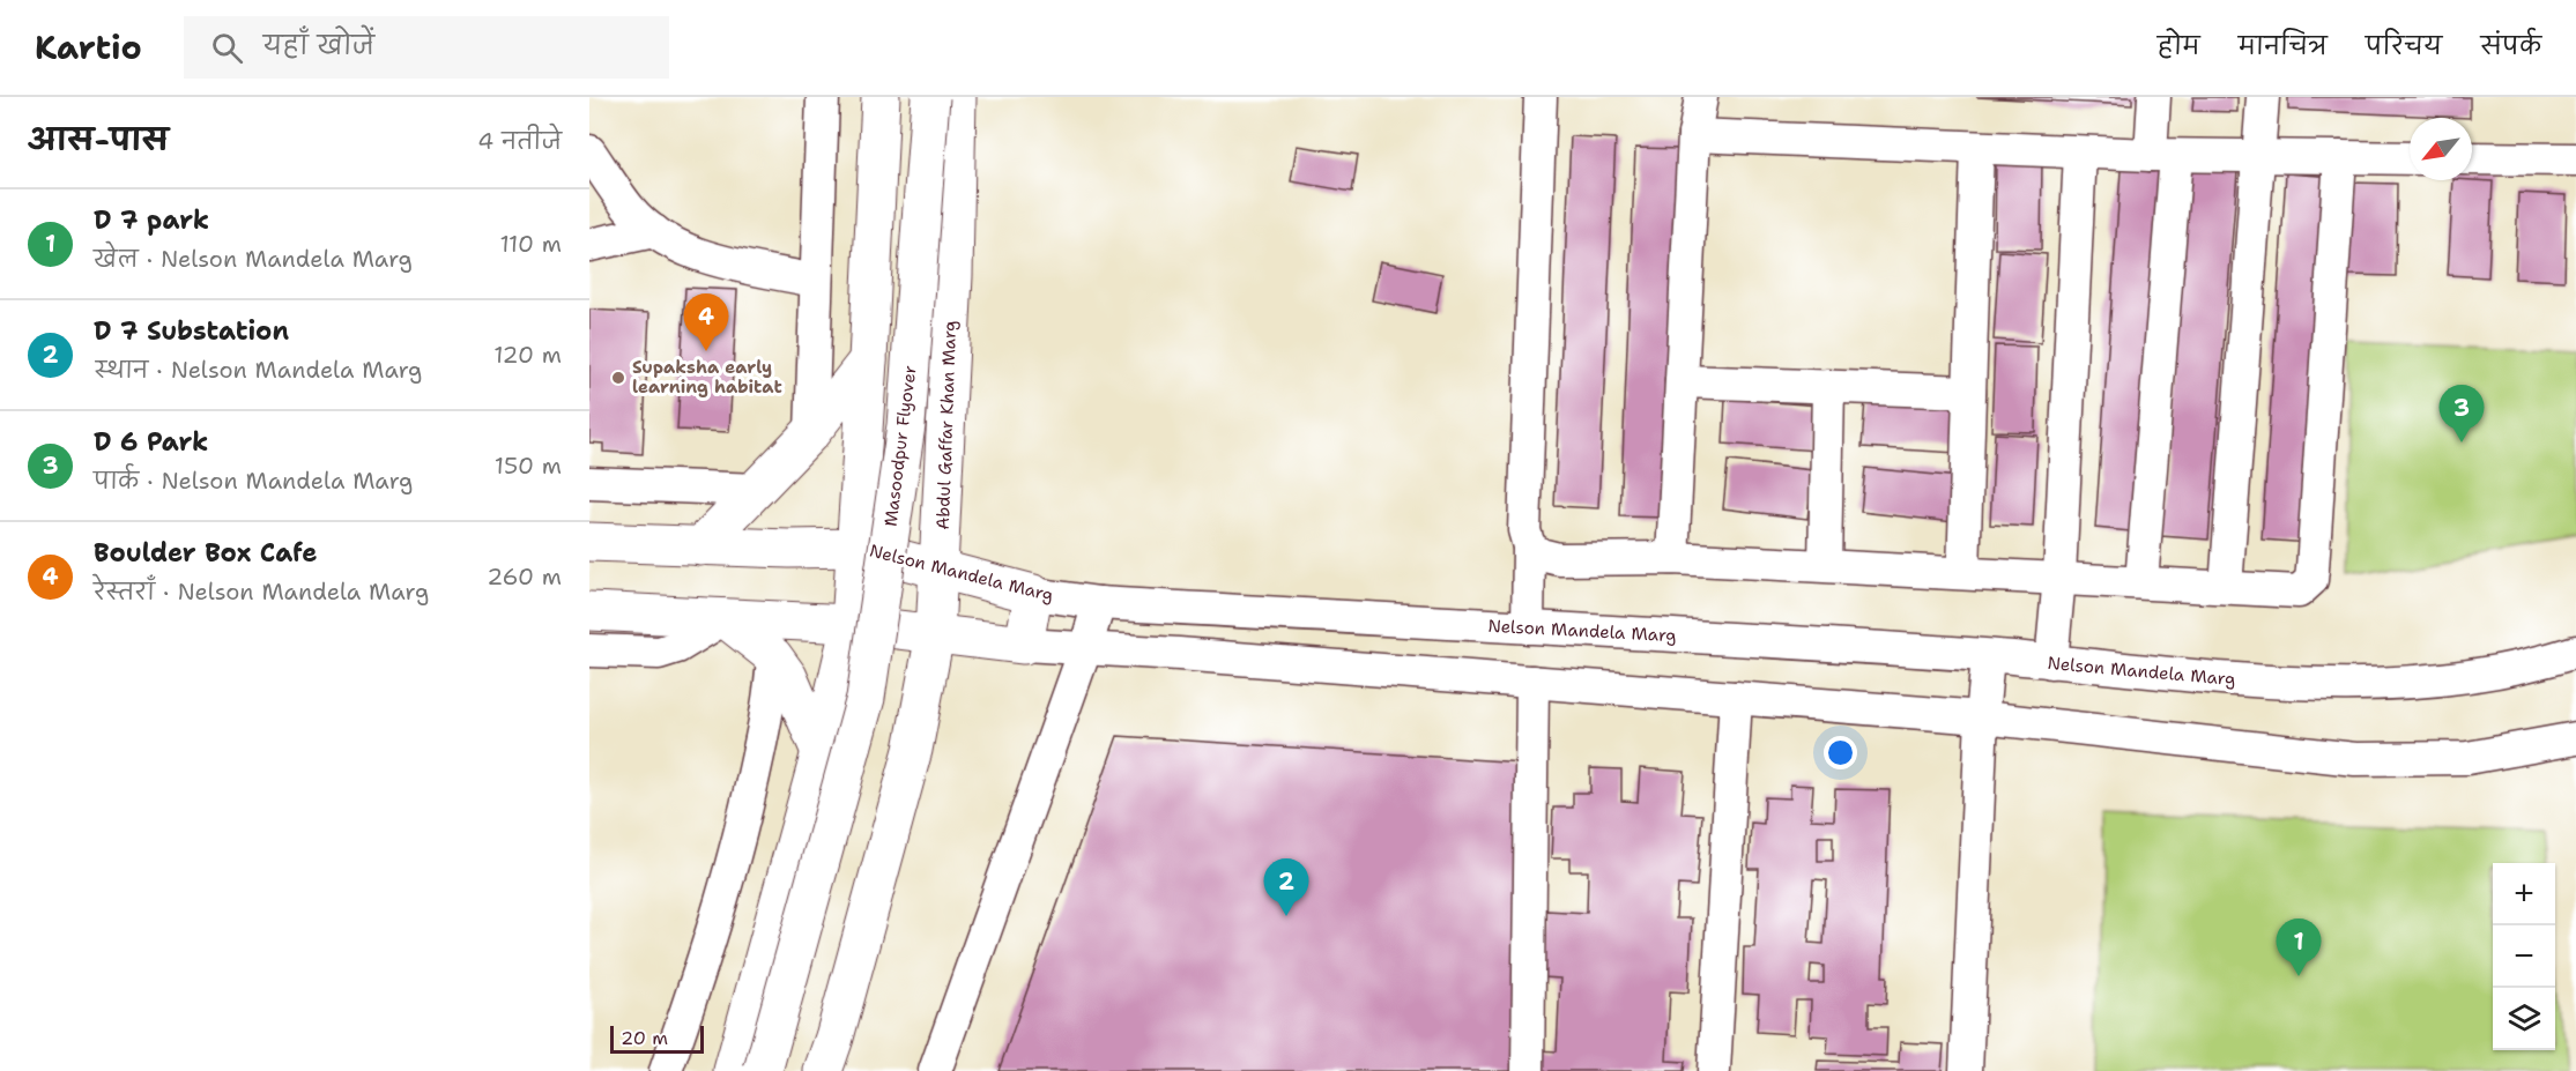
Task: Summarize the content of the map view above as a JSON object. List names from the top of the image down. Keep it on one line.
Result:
{"streets":{"main road":["Abdul Gaffar Khan Marg","Masoodpur Flyover","Nelson Mandela Marg"]},"crossings":[["Abdul Gaffar Khan Marg","Nelson Mandela Marg"]],"places":["Supaksha early learning habitat"],"scale_bar":"20 m","north":"bottom left","page":{"header":"Kartio","search":"यहाँ खोजें","nav":["होम","मानचित्र","परिचय","संपर्क"],"heading":["आस-पास","4 नतीजे"],"list":[{"mark":"1","name":"D 7 park","note":"खेल · Nelson Mandela Marg","value":"110 m"},{"mark":"2","name":"D 7 Substation","note":"स्थान · Nelson Mandela Marg","value":"120 m"},{"mark":"3","name":"D 6 Park","note":"पार्क · Nelson Mandela Marg","value":"150 m"},{"mark":"4","name":"Boulder Box Cafe","note":"रेस्तराँ · Nelson Mandela Marg","value":"260 m"}],"pins":["4","3","2","1"],"map_buttons":["+","−"],"scale":"20 m"}}
